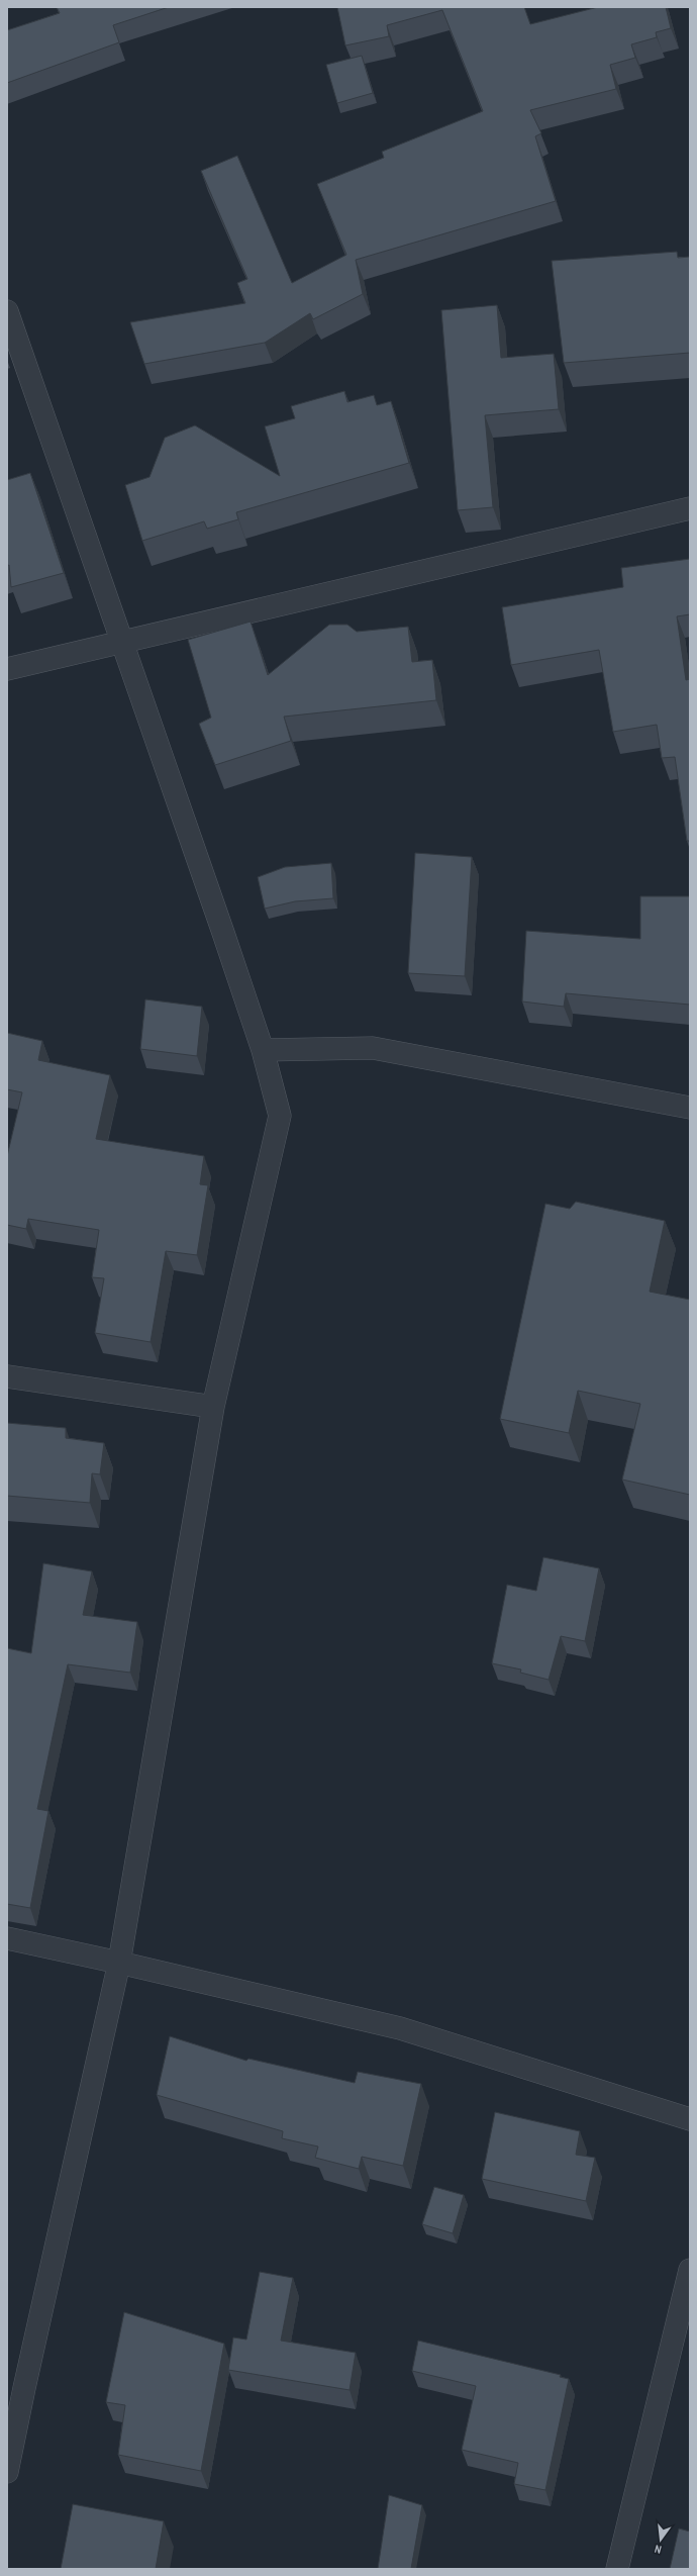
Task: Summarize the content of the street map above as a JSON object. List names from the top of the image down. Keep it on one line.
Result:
{"north":"bottom"}
